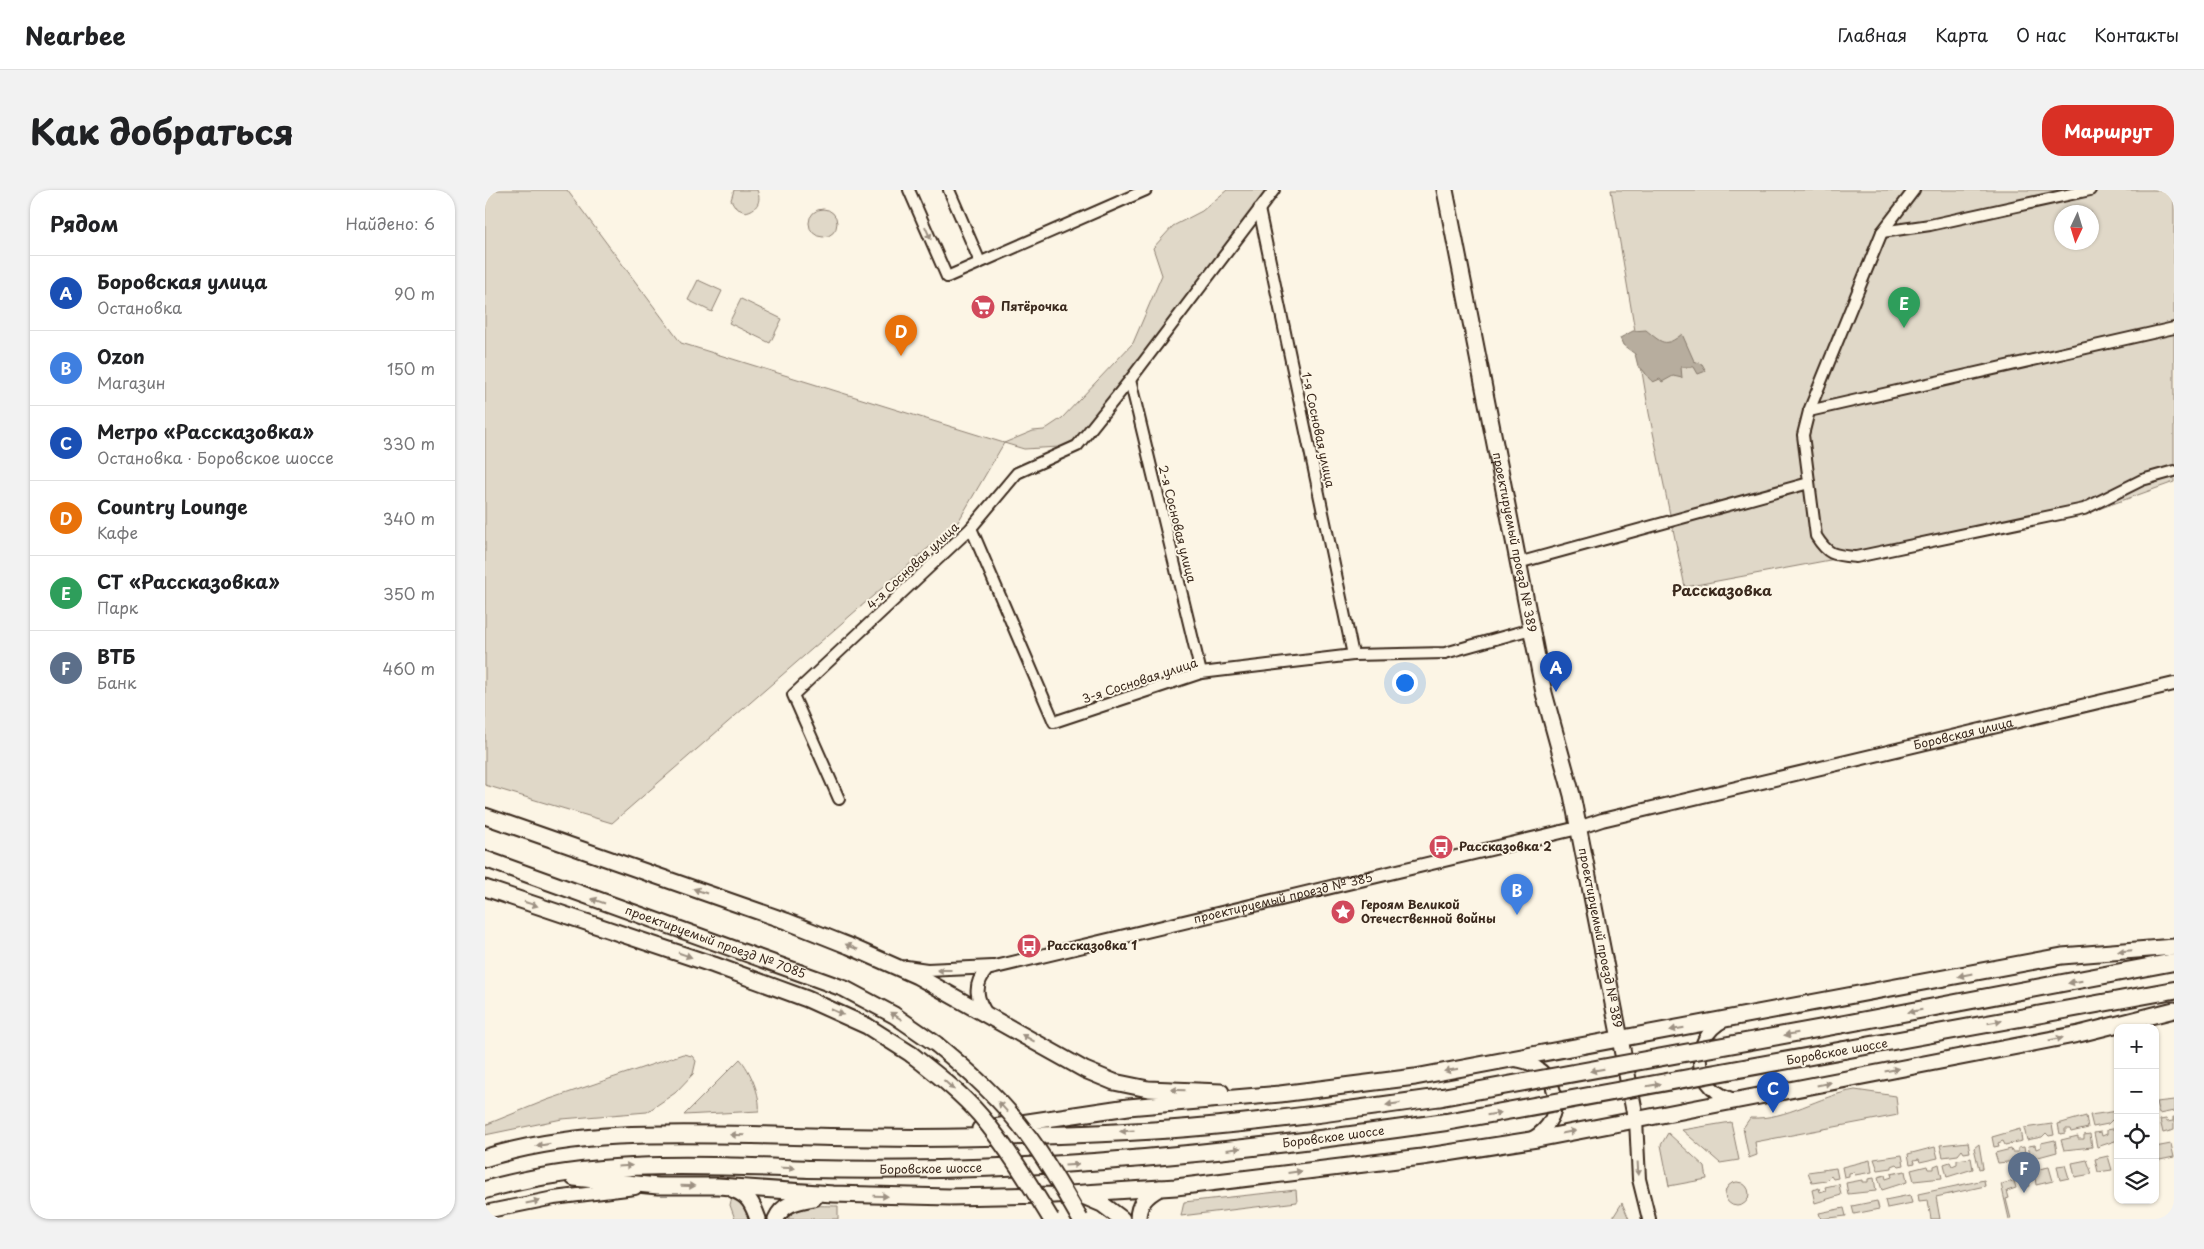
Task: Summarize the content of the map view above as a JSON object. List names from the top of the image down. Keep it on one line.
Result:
{"streets":{"main road":["проектируемый проезд № 389","проектируемый проезд № 7085","Боровское шоссе"],"street":["1-я Сосновая улица","2-я Сосновая улица","4-я Сосновая улица","3-я Сосновая улица","Боровская улица","проектируемый проезд № 385"]},"crossings":[["1-я Сосновая улица","4-я Сосновая улица"],["1-я Сосновая улица","3-я Сосновая улица"],["2-я Сосновая улица","4-я Сосновая улица"],["2-я Сосновая улица","3-я Сосновая улица"],["проектируемый проезд № 389","3-я Сосновая улица"],["проектируемый проезд № 389","Боровская улица"],["проектируемый проезд № 389","проектируемый проезд № 385"],["4-я Сосновая улица","3-я Сосновая улица"],["Боровская улица","проектируемый проезд № 385"]],"districts":["Рассказовка"],"places":{"supermarket":["Пятёрочка"],"bus stop":["Рассказовка 2","Рассказовка 1"],"place":["Героям Великой Отечественной войны"]},"north":"bottom","page":{"header":"Nearbee","nav":["Главная","Карта","О нас","Контакты"],"title":"Как добраться","buttons":"Маршрут","heading":["Рядом","Найдено: 6"],"list":[{"mark":"A","name":"Боровская улица","note":"Остановка","value":"90 m"},{"mark":"B","name":"Ozon","note":"Магазин","value":"150 m"},{"mark":"C","name":"Метро «Рассказовка»","note":"Остановка · Боровское шоссе","value":"330 m"},{"mark":"D","name":"Country Lounge","note":"Кафе","value":"340 m"},{"mark":"E","name":"СТ «Рассказовка»","note":"Парк","value":"350 m"},{"mark":"F","name":"ВТБ","note":"Банк","value":"460 m"}],"pins":["E","D","A","B","C","F"],"map_buttons":["+","−"]}}
